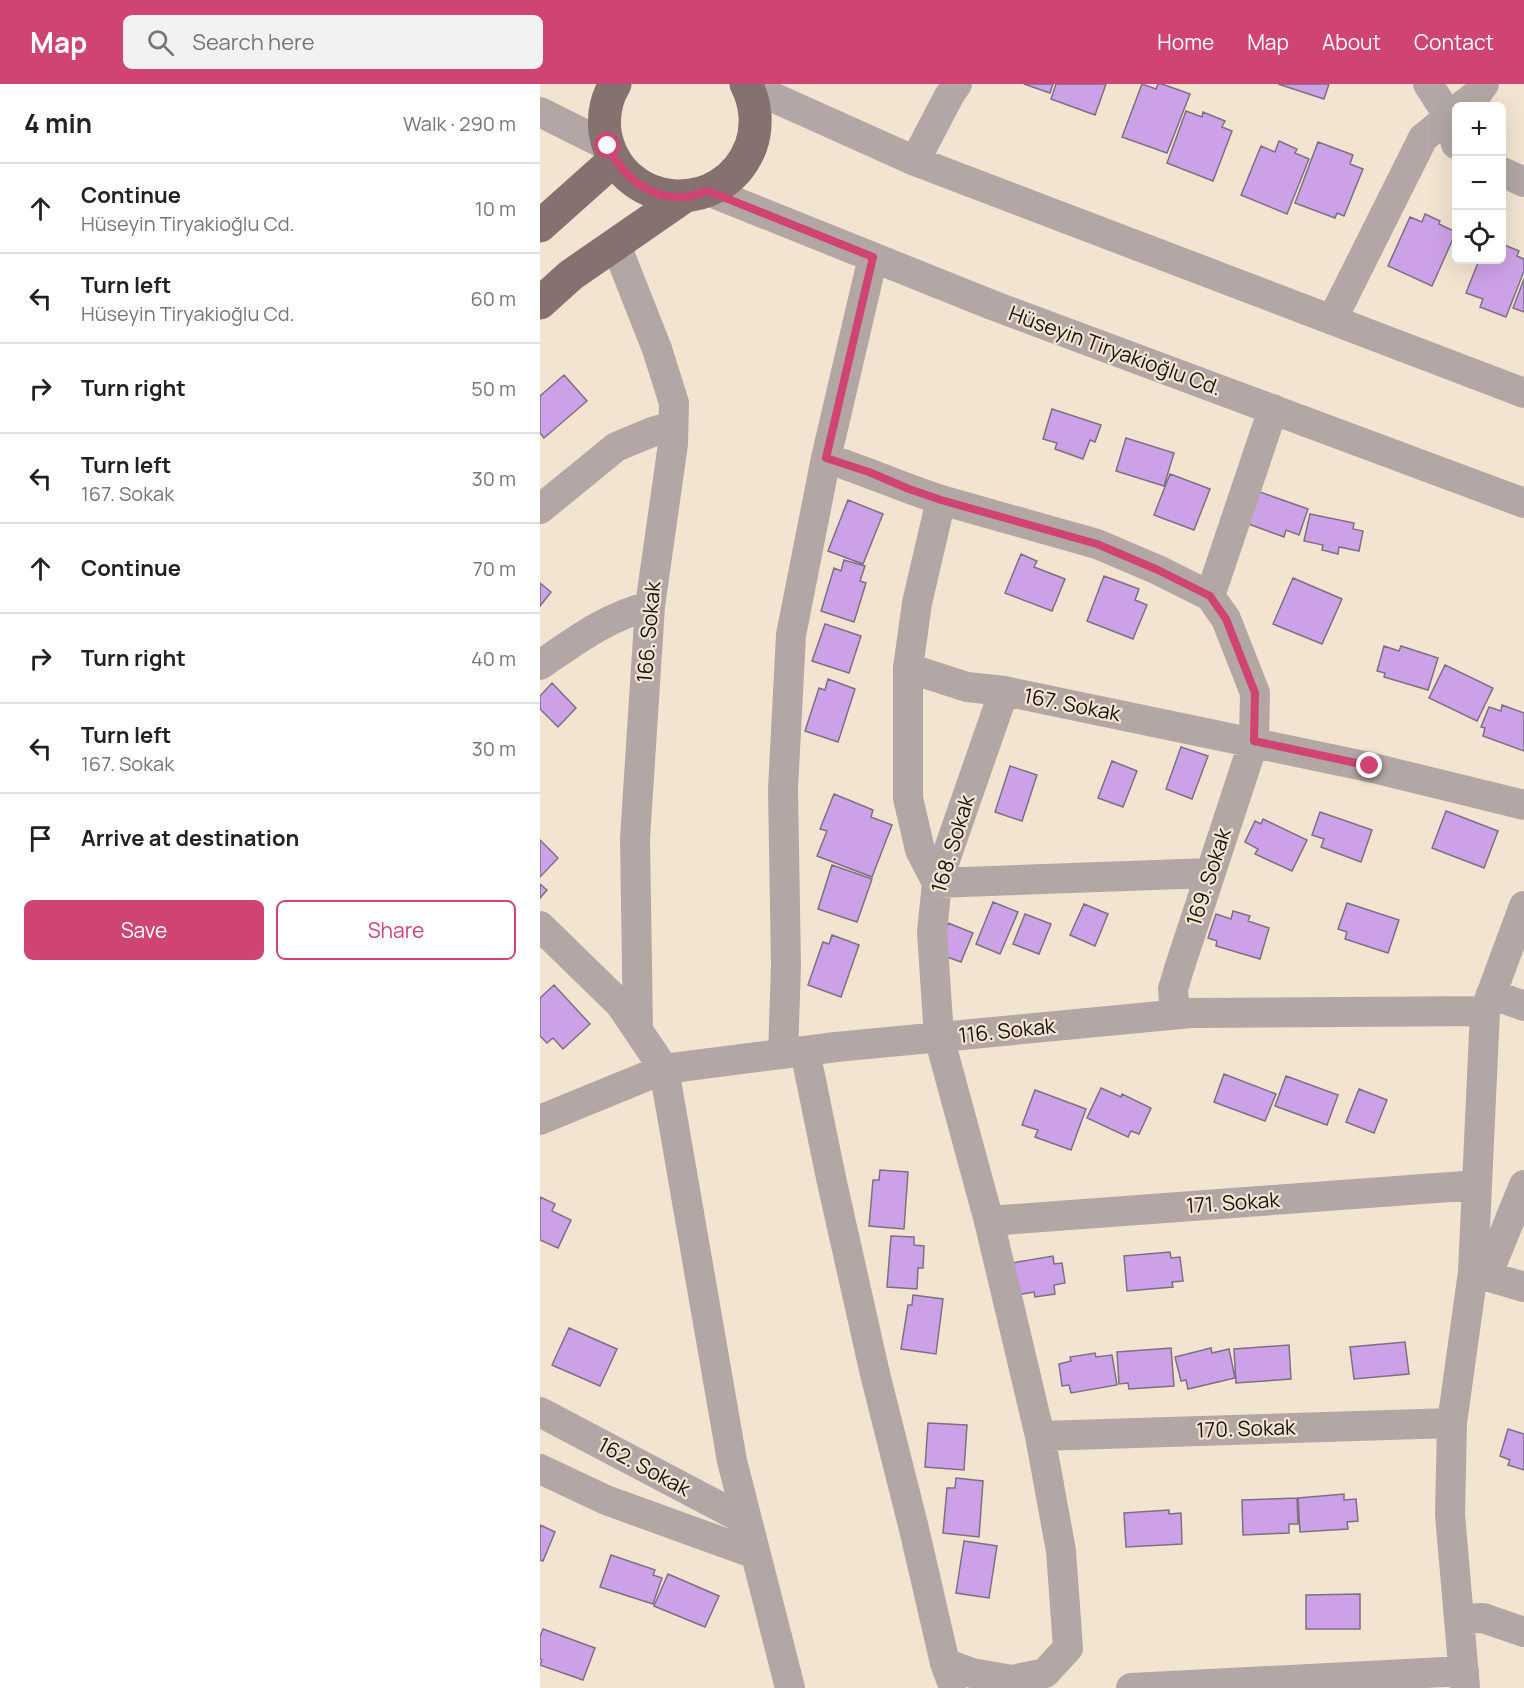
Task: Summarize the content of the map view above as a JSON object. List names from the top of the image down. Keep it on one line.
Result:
{"streets":{"main road":["Hüseyin Tiryakioğlu Cd."],"street":["166. Sokak","167. Sokak","168. Sokak","169. Sokak","116. Sokak","171. Sokak","170. Sokak","162. Sokak"]},"crossings":[["167. Sokak","168. Sokak"],["167. Sokak","169. Sokak"],["168. Sokak","116. Sokak"],["168. Sokak","171. Sokak"],["168. Sokak","170. Sokak"],["169. Sokak","116. Sokak"]],"page":{"header":"Map","search":"Search here","nav":["Home","Map","About","Contact"],"heading":["4 min","Walk · 290 m"],"map_buttons":["+","−"],"list":[["Continue","Hüseyin Tiryakioğlu Cd.","10 m"],["Turn left","Hüseyin Tiryakioğlu Cd.","60 m"],["Turn right","50 m"],["Turn left","167. Sokak","30 m"],["Continue","70 m"],["Turn right","40 m"],["Turn left","167. Sokak","30 m"],"Arrive at destination"],"buttons":["Save","Share"]}}
